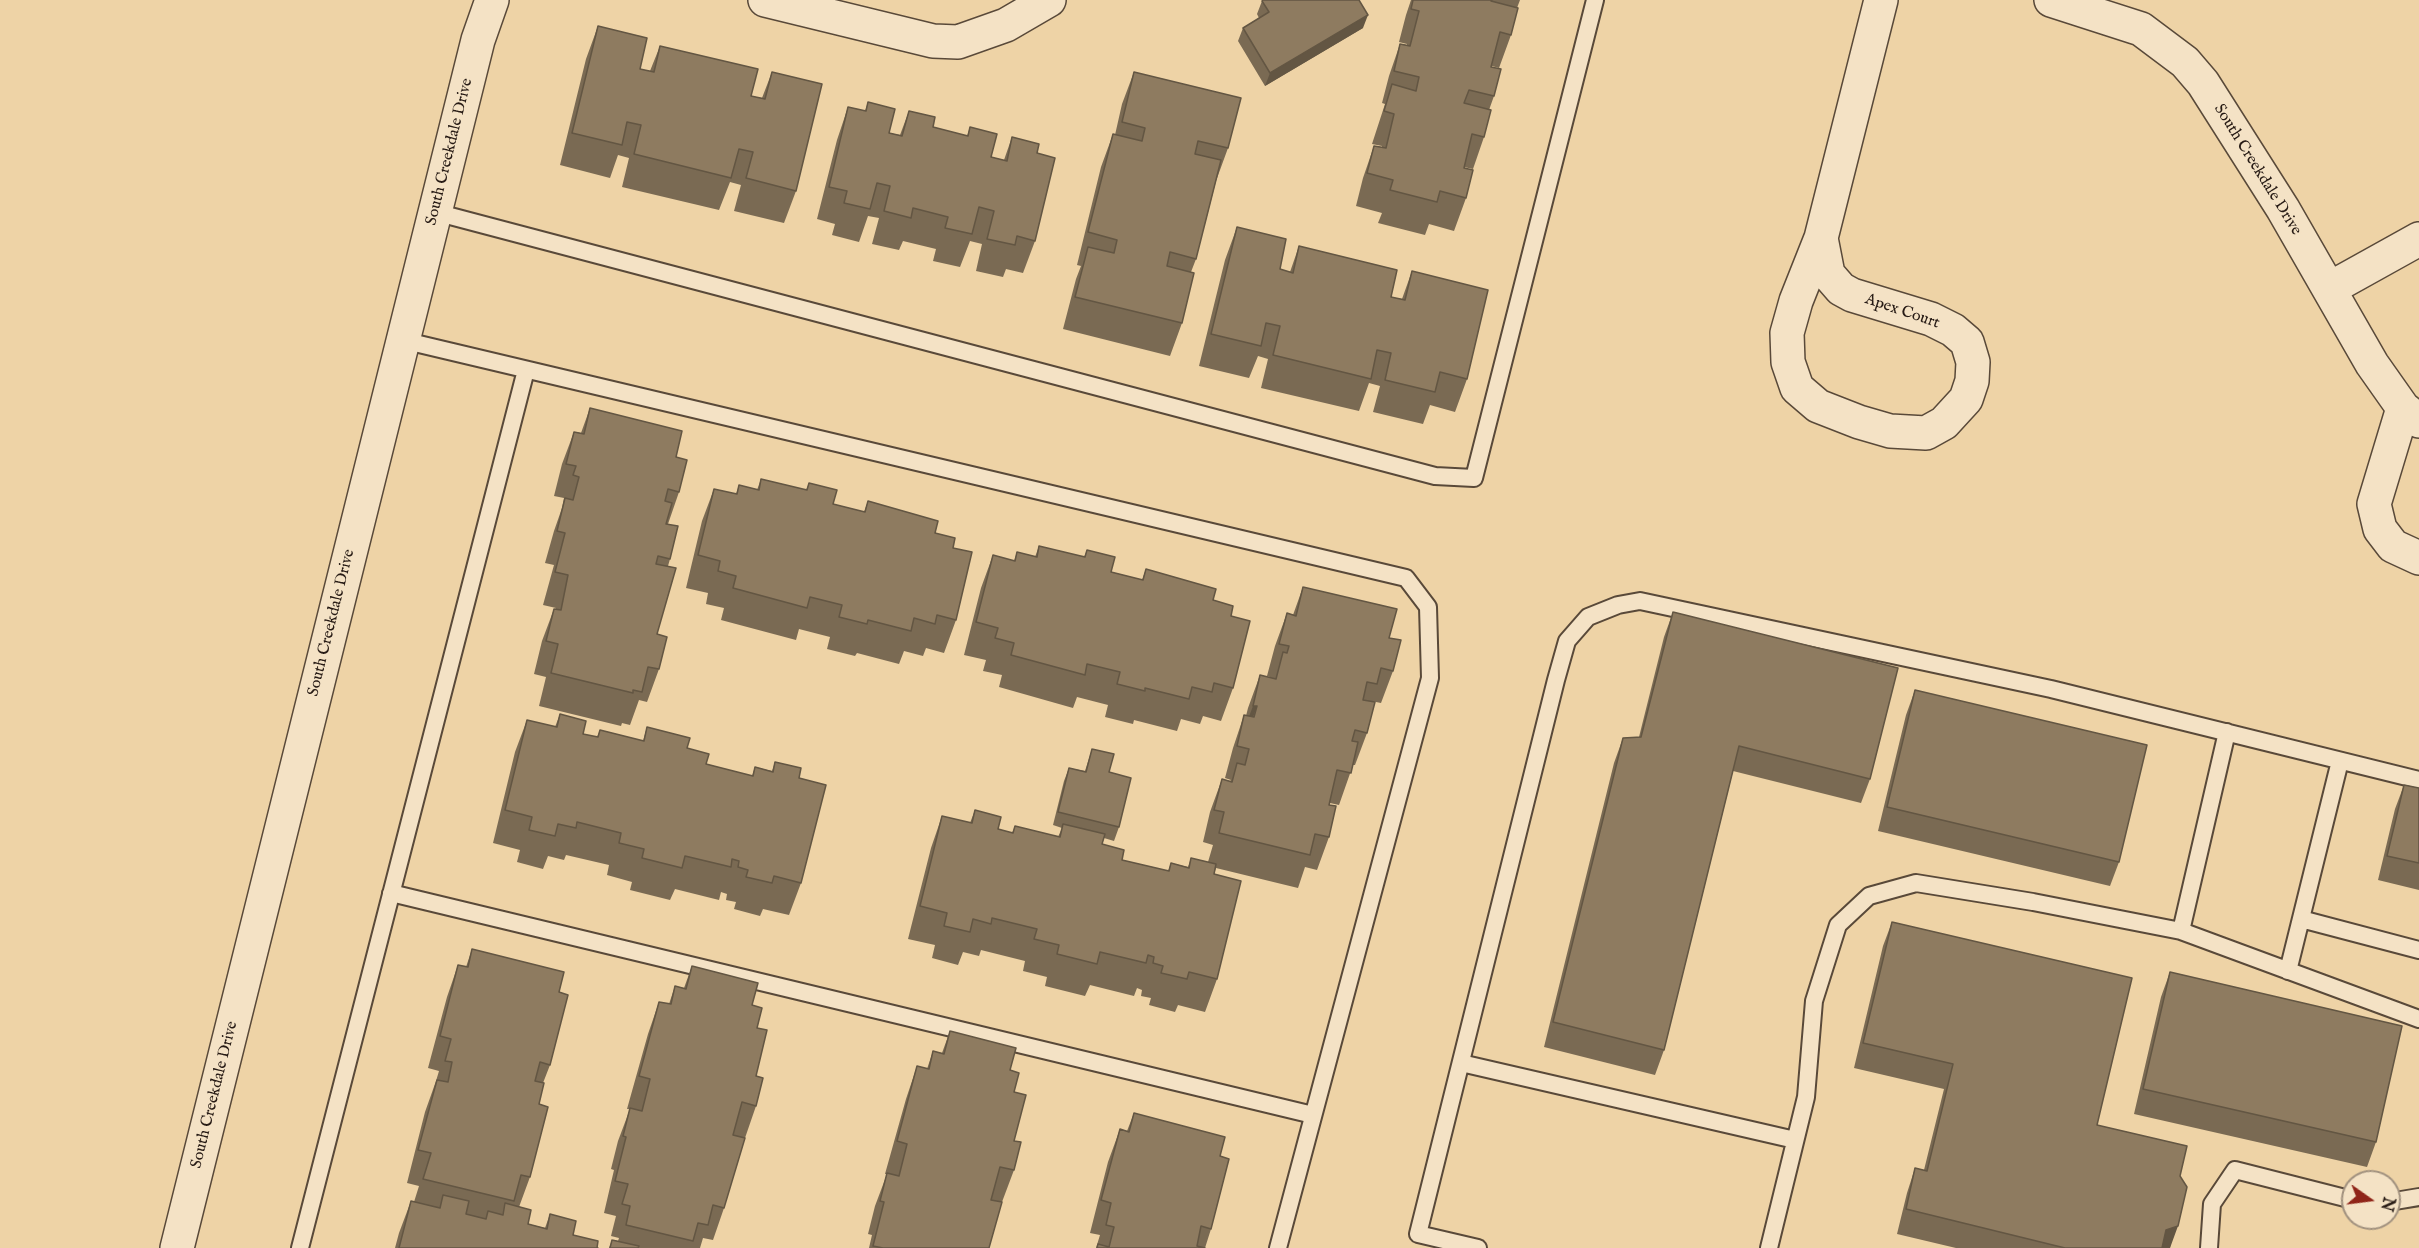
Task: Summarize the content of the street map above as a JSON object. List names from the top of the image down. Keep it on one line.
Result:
{"streets":{"street":["South Creekdale Drive","Apex Court"]},"north":"right"}
